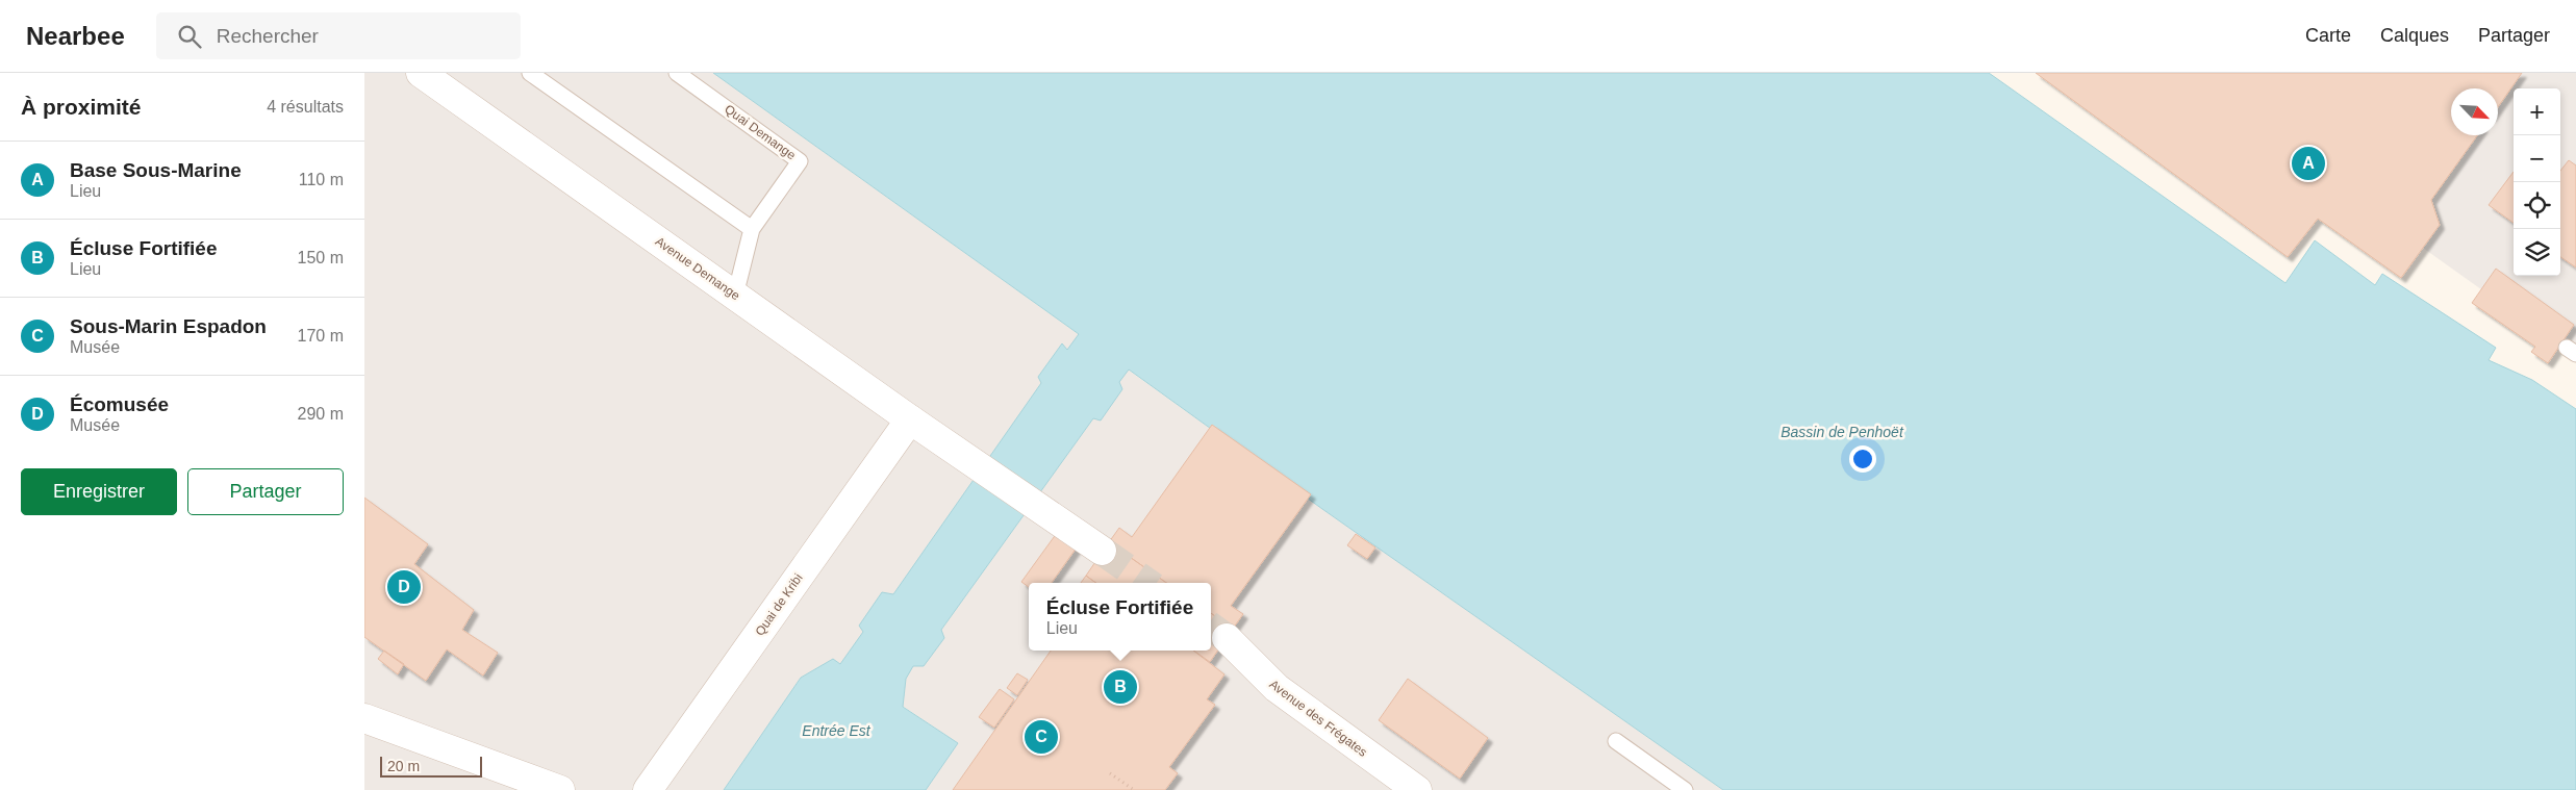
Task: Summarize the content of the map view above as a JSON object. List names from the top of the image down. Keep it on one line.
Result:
{"streets":{"street":["Avenue Demange","Quai de Kribi","Avenue des Frégates"],"lane":["Quai Demange"]},"crossings":[["Avenue Demange","Quai de Kribi"]],"water":["Bassin de Penhoët","Entrée Est"],"scale_bar":"20 m","north":"bottom right","page":{"header":"Nearbee","search":"Rechercher","nav":["Carte","Calques","Partager"],"heading":["À proximité","4 résultats"],"map_buttons":["+","−"],"list":[{"mark":"A","name":"Base Sous-Marine","note":"Lieu","value":"110 m"},{"mark":"B","name":"Écluse Fortifiée","note":"Lieu","value":"150 m"},{"mark":"C","name":"Sous-Marin Espadon","note":"Musée","value":"170 m"},{"mark":"D","name":"Écomusée","note":"Musée","value":"290 m"}],"pins":["A","D","B","C"],"buttons":["Enregistrer","Partager"],"popup":["Écluse Fortifiée","Lieu"],"scale":"20 m"}}
